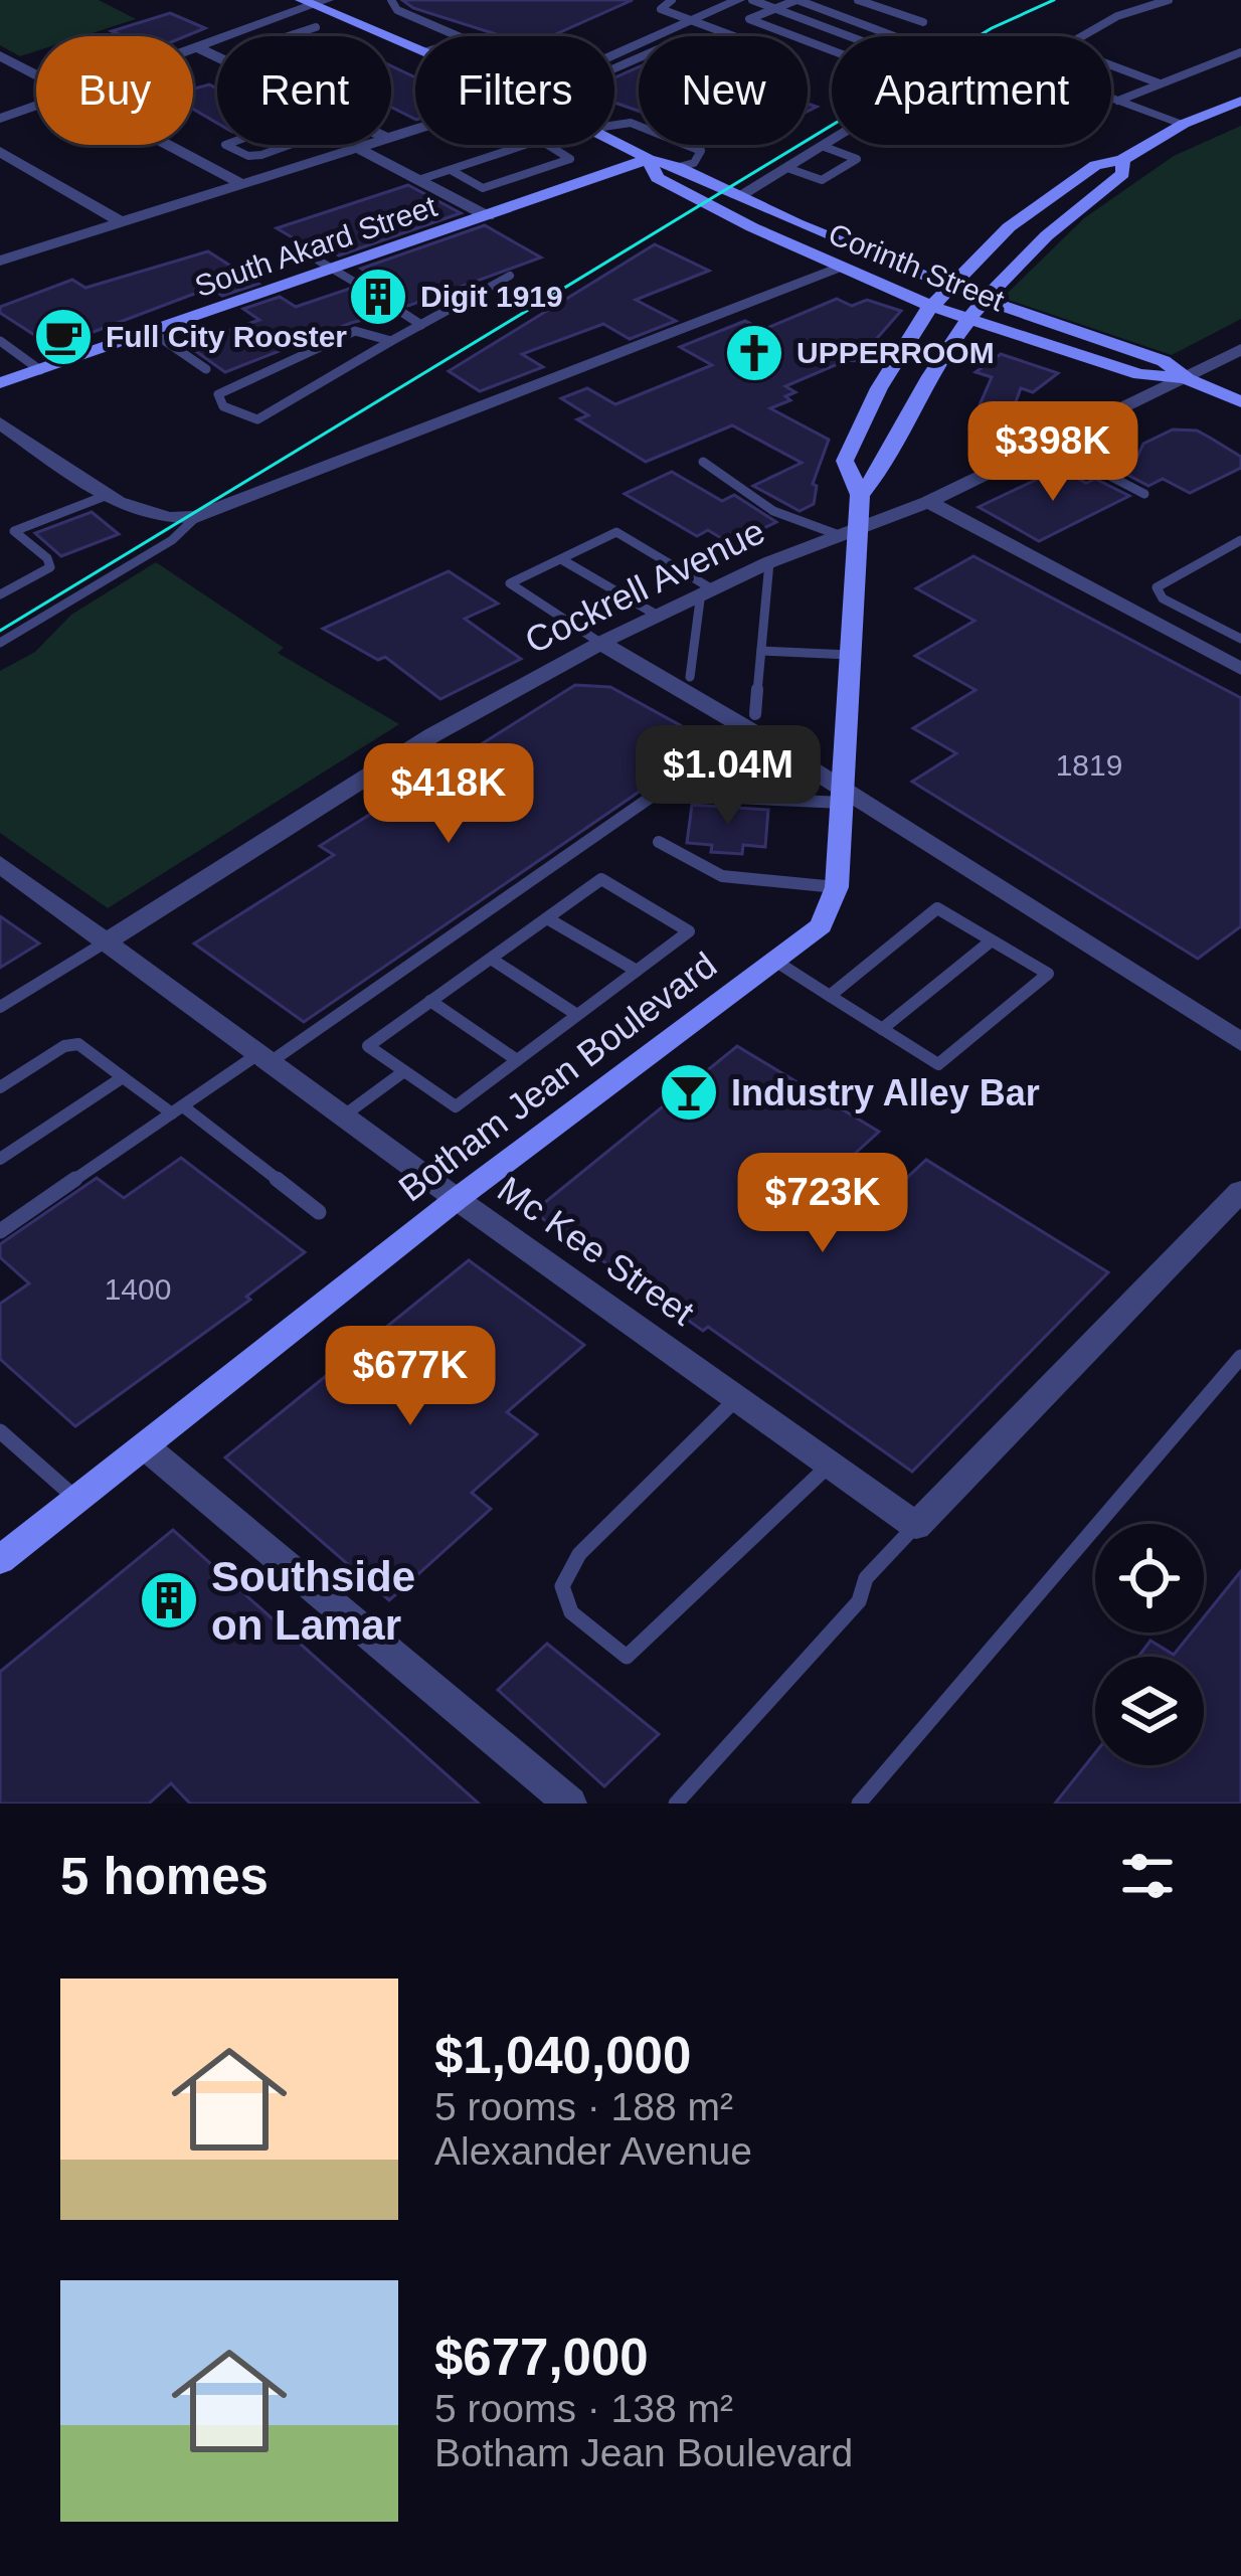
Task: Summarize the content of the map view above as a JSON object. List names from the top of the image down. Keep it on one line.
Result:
{"streets":{"main road":["South Akard Street","Corinth Street","Botham Jean Boulevard"],"street":["Cockrell Avenue","Mc Kee Street"]},"crossings":[["South Akard Street","Corinth Street"],["Corinth Street","Cockrell Avenue"],["Corinth Street","Botham Jean Boulevard"],["Cockrell Avenue","Botham Jean Boulevard"],["Cockrell Avenue","Mc Kee Street"],["Botham Jean Boulevard","Mc Kee Street"]],"places":{"building":["Digit 1919","Southside on Lamar"],"cafe":["Full City Rooster"],"church":["UPPERROOM"],"bar":["Industry Alley Bar"]},"house_numbers":["1819","1400"],"page":{"chip":["Buy","Rent","Filters","New","Apartment"],"price":["$398K","$1.04M","$418K","$723K","$677K"],"heading":"5 homes","list":[{"name":"$1,040,000","note":"5 rooms · 188 m² · Alexander Avenue"},{"name":"$677,000","note":"5 rooms · 138 m² · Botham Jean Boulevard"}]}}
